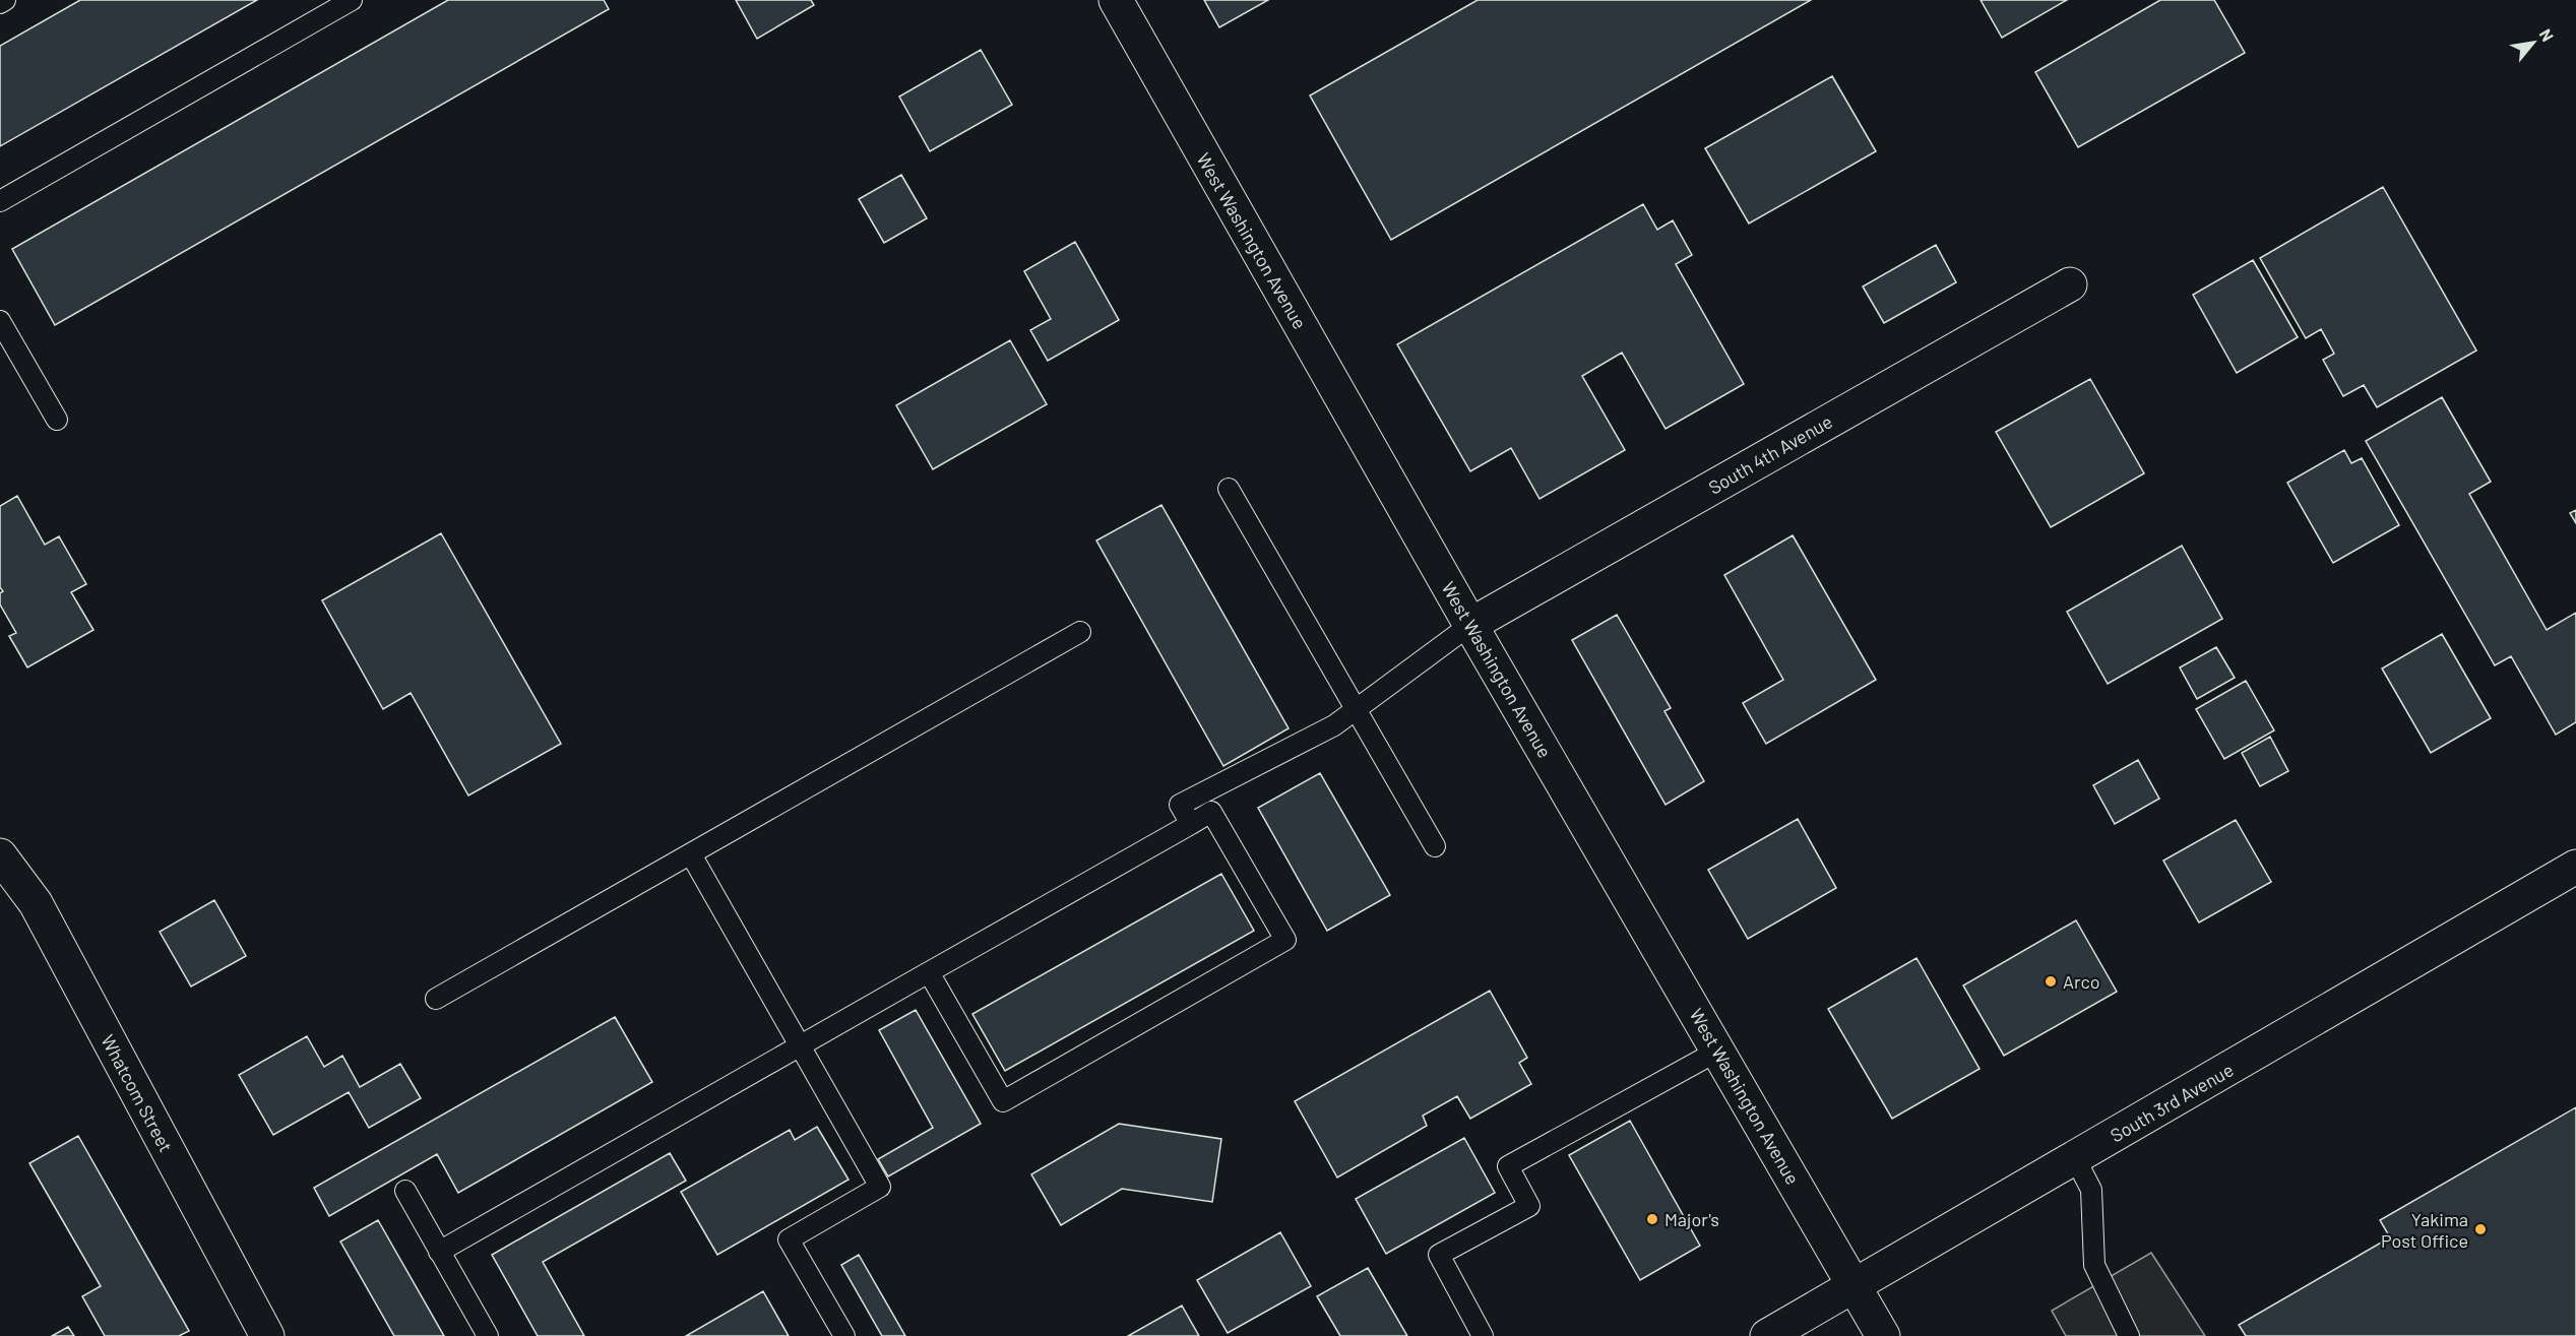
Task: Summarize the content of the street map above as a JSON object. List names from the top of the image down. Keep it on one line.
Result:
{"streets":{"street":["West Washington Avenue","South 4th Avenue","Whatcom Street","South 3rd Avenue"]},"crossings":[["West Washington Avenue","South 4th Avenue"],["West Washington Avenue","South 3rd Avenue"]],"places":["Arco","Major's","Yakima Post Office"],"north":"top right"}
